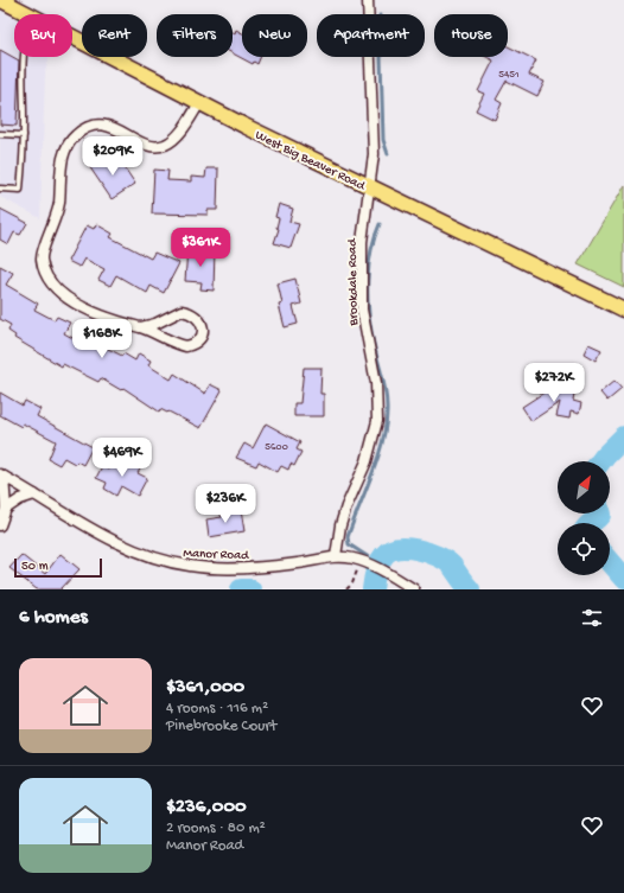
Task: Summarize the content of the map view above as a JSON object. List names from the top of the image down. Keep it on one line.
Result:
{"streets":{"main road":["West Big Beaver Road"],"street":["Brookdale Road","Manor Road"]},"crossings":[["West Big Beaver Road","Brookdale Road"],["Brookdale Road","Manor Road"]],"house_numbers":["5451","5600"],"scale_bar":"50 m","north":"top right","page":{"chip":["Buy","Rent","Filters","New","Apartment","House"],"price":["$209K","$361K","$168K","$272K","$469K","$236K"],"scale":"50 m","heading":"6 homes","list":[{"name":"$361,000","note":"4 rooms · 116 m² · Pinebrooke Court"},{"name":"$236,000","note":"2 rooms · 80 m² · Manor Road"}]}}
